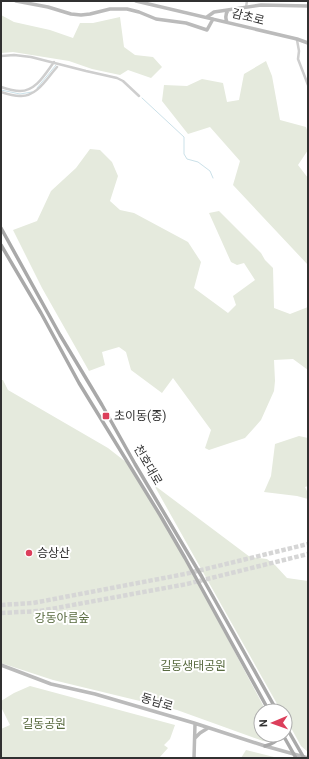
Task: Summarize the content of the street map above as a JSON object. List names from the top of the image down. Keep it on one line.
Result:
{"streets":{"main road":["감초로","천호대로","동남로"]},"parks":["강동아름숲","길동생태공원","길동공원"],"places":{"transit":["초이동(중)"],"other":["승상산"]},"north":"left"}
